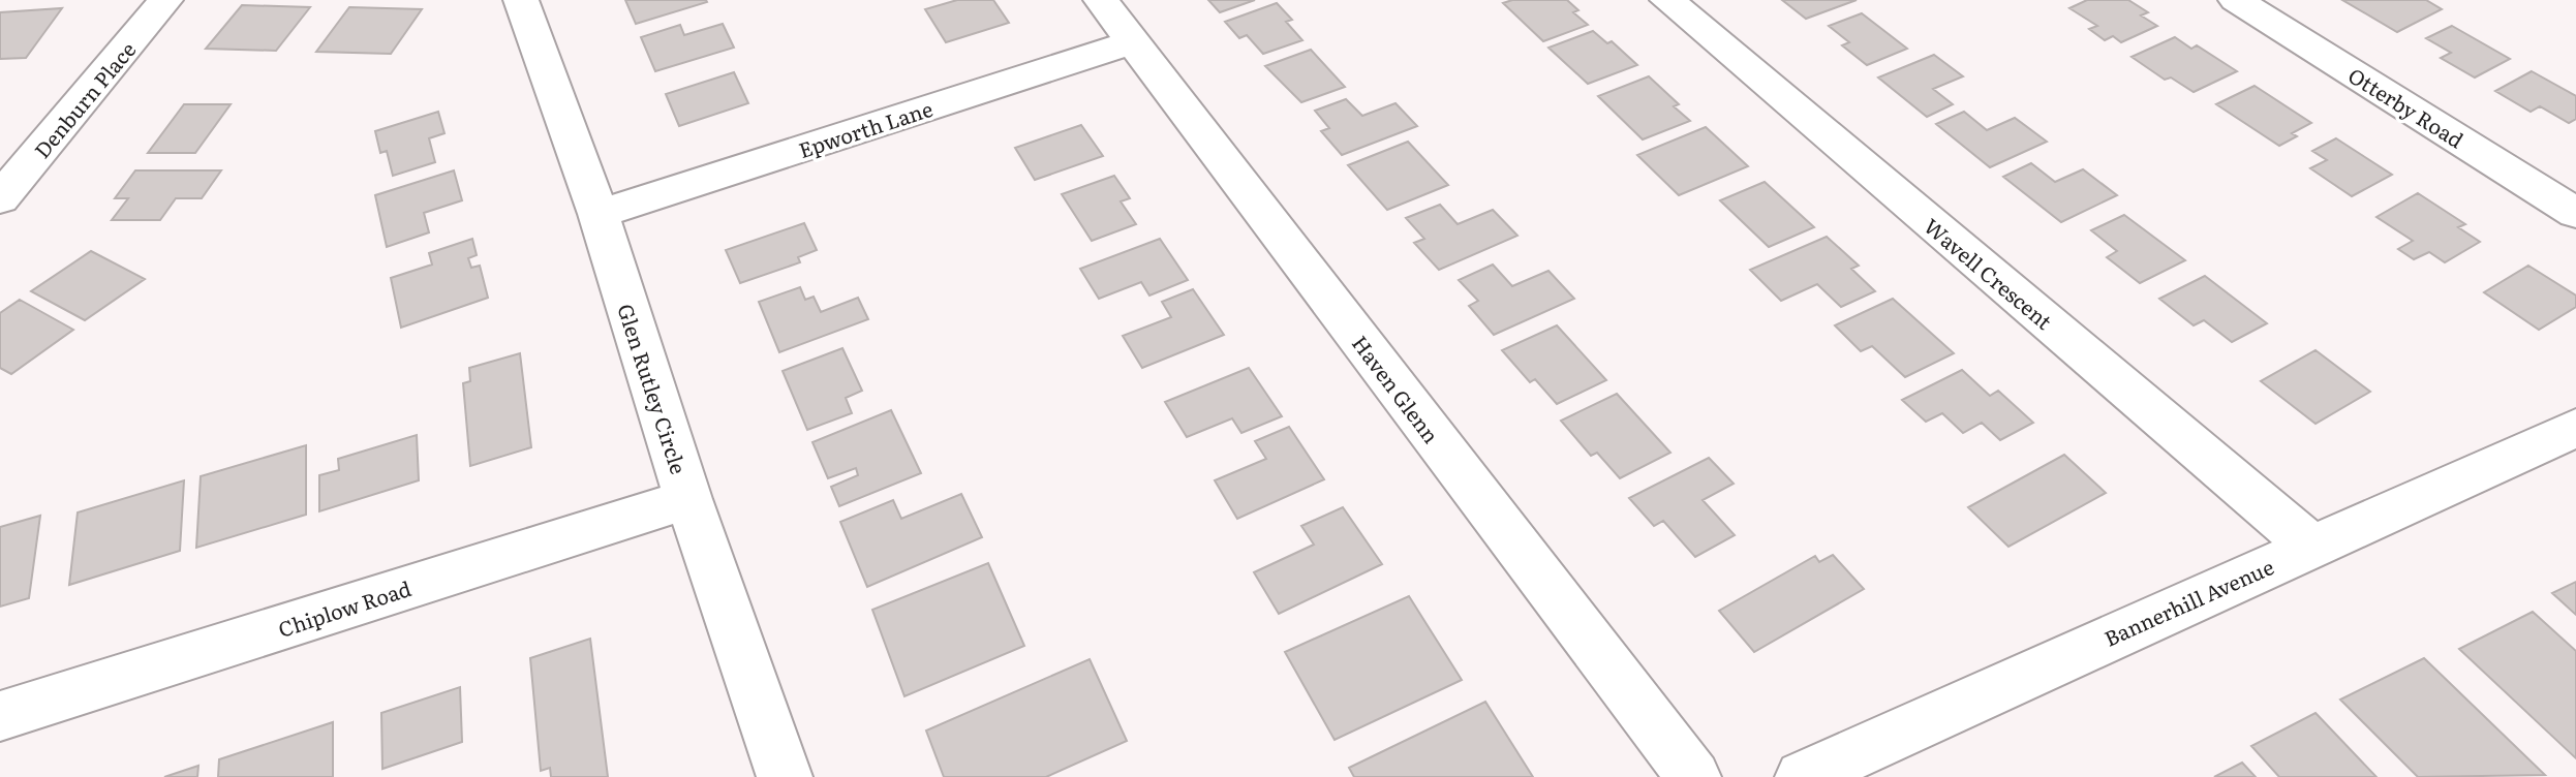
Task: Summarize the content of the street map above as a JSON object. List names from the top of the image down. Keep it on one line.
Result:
{"streets":{"street":["Denburn Place","Otterby Road","Epworth Lane","Wavell Crescent","Glen Rutley Circle","Haven Glenn","Bannerhill Avenue","Chiplow Road"]},"crossings":[["Epworth Lane","Glen Rutley Circle"],["Epworth Lane","Haven Glenn"],["Wavell Crescent","Bannerhill Avenue"],["Glen Rutley Circle","Chiplow Road"]]}
